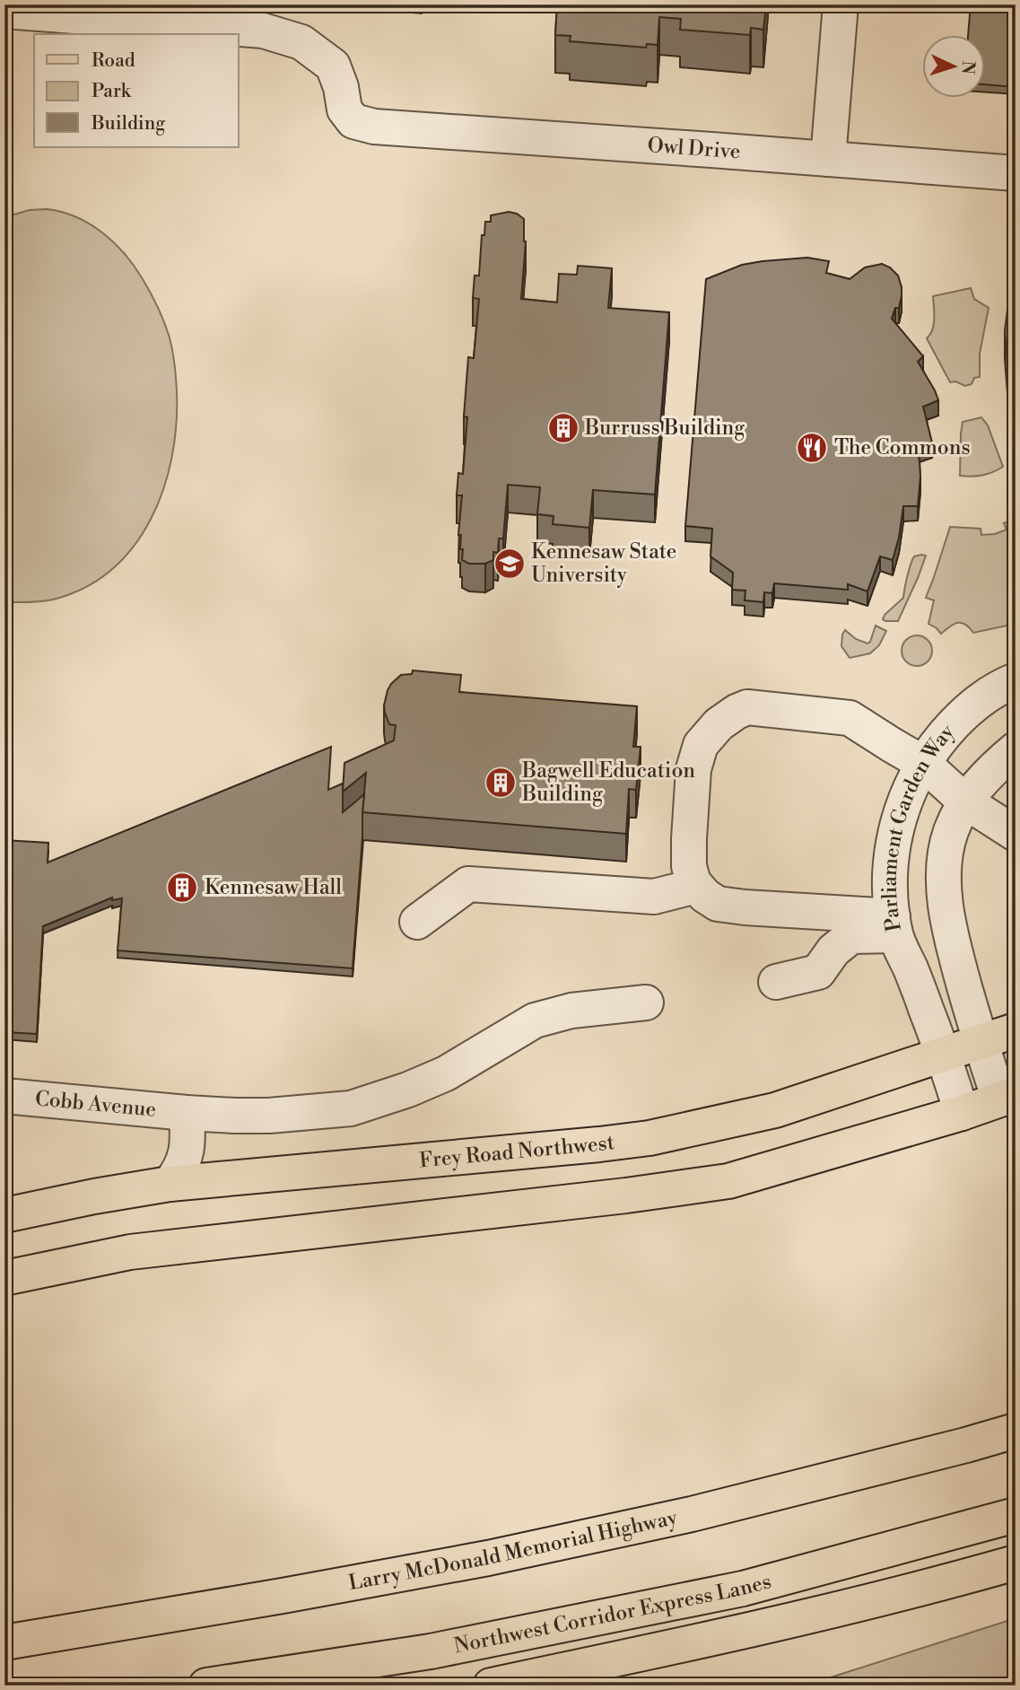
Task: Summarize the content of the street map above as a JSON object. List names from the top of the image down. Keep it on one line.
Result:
{"streets":{"main road":["Frey Road Northwest","Larry McDonald Memorial Highway","Northwest Corridor Express Lanes"],"street":["Owl Drive","Parliament Garden Way","Cobb Avenue"]},"crossings":[["Parliament Garden Way","Frey Road Northwest"]],"places":{"building":["Burruss Building","Bagwell Education Building","Kennesaw Hall"],"restaurant":["The Commons"],"school or university":["Kennesaw State University"]},"legend":["Road","Park","Building"],"north":"right"}
